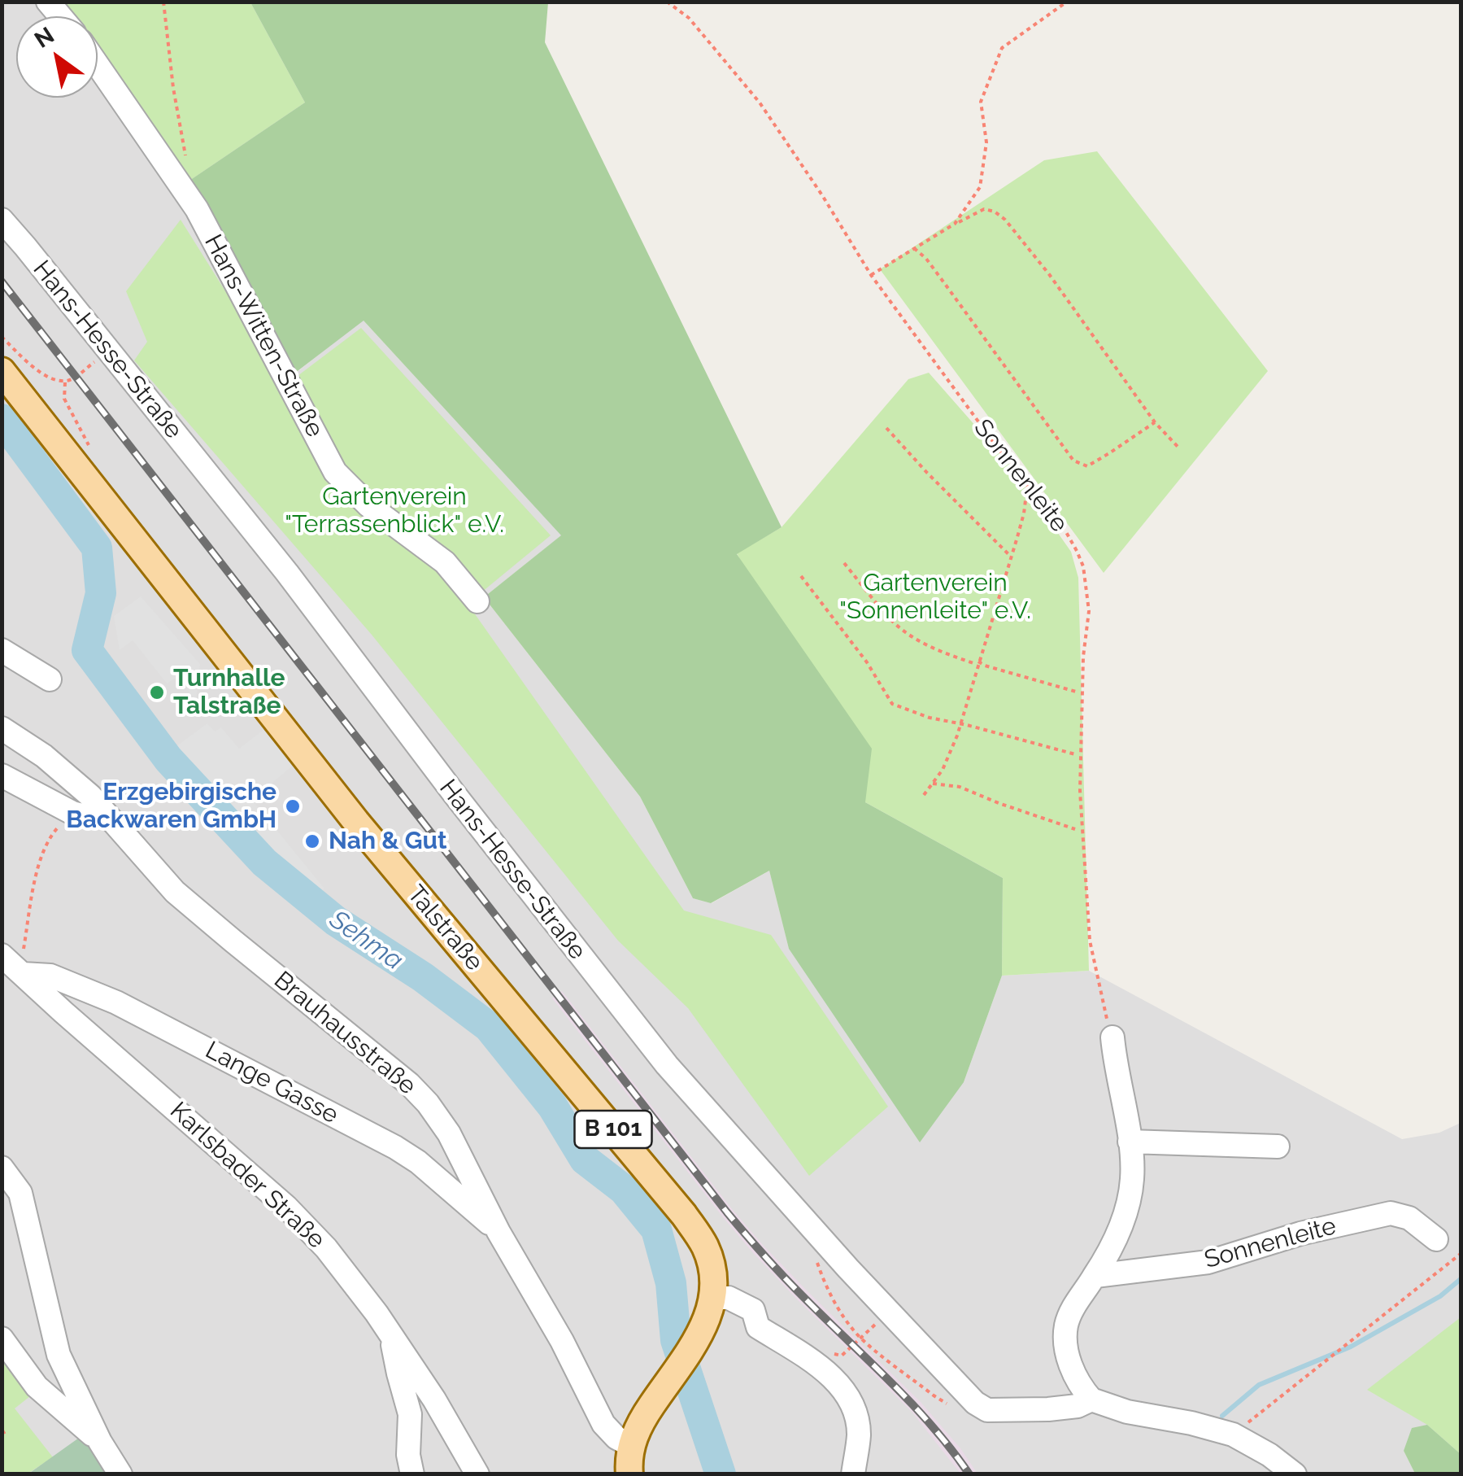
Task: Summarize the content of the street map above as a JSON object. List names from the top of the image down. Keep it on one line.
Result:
{"streets":{"main road":["Talstraße","B 101"],"street":["Hans-Witten-Straße","Hans-Hesse-Straße","Sonnenleite","Brauhausstraße","Lange Gasse","Karlsbader Straße"]},"crossings":[["Talstraße","Brauhausstraße"],["Brauhausstraße","Lange Gasse"],["Lange Gasse","Karlsbader Straße"]],"water":["Sehma"],"parks":["Gartenverein \"Terrassenblick\" e.V.","Gartenverein \"Sonnenleite\" e.V."],"places":["Turnhalle Talstraße","Erzgebirgische Backwaren GmbH","Nah & Gut"],"north":"top left"}
